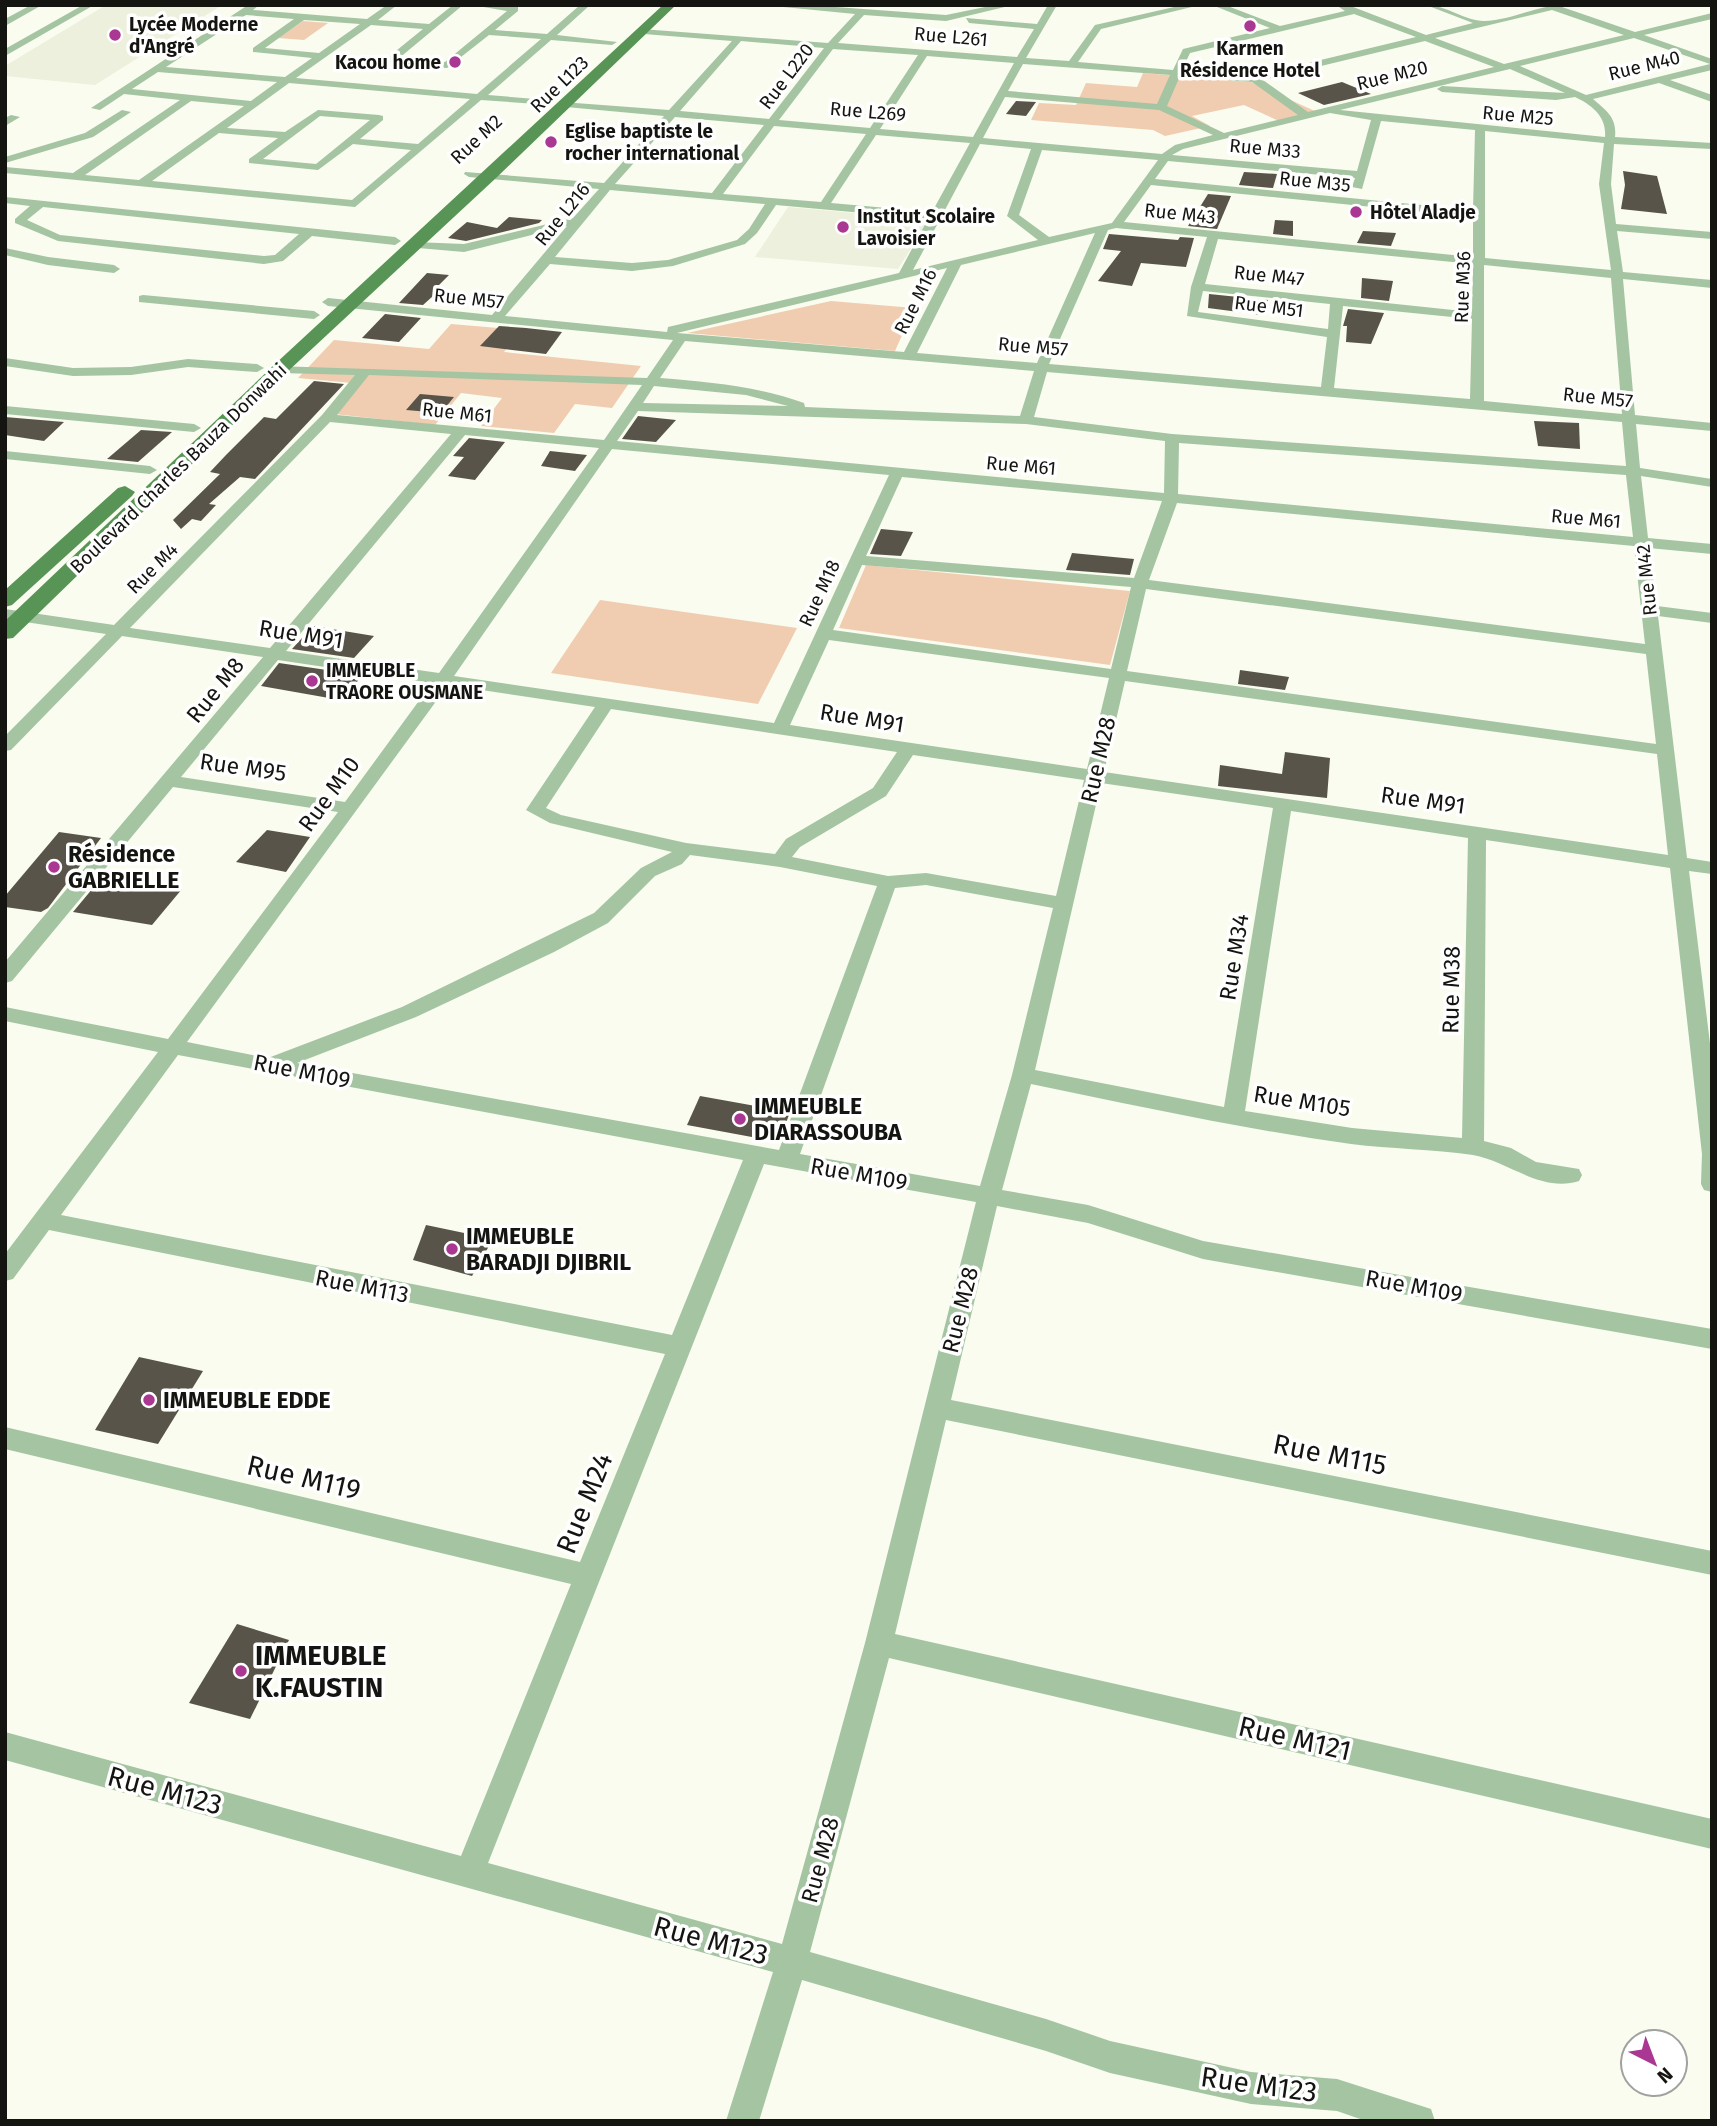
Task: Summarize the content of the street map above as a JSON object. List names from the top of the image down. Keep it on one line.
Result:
{"streets":{"main road":["Rue L123","Rue M2","Boulevard Charles Bauza Donwahi"],"street":["Rue L261","Rue M40","Rue M20","Rue L220","Rue L269","Rue M25","Rue M33","Rue M35","Rue M43","Rue L216","Rue M47","Rue M36","Rue M57","Rue M16","Rue M51","Rue M61","Rue M4","Rue M42","Rue M18","Rue M91","Rue M8","Rue M28","Rue M95","Rue M10","Rue M34","Rue M38","Rue M109","Rue M105","Rue M113","Rue M115","Rue M119","Rue M24","Rue M121","Rue M123"]},"crossings":[["Rue L261","Rue L220"],["Rue L261","Rue L123"],["Rue L261","Rue L216"],["Rue L261","Rue M42"],["Rue M40","Rue M20"],["Rue M40","Rue M42"],["Rue M20","Rue L269"],["Rue M20","Rue M25"],["Rue M20","Rue M33"],["Rue M20","Rue M35"],["Rue M20","Rue M43"],["Rue M20","Rue M42"],["Rue L220","Rue L269"],["Rue L123","Rue L269"],["Rue L123","Rue M57"],["Rue L123","Boulevard Charles Bauza Donwahi"],["Rue L269","Rue M33"],["Rue L269","Rue L216"],["Rue M25","Rue M36"],["Rue M25","Rue M42"],["Rue M35","Rue M36"],["Rue M43","Rue M36"],["Rue M43","Rue M57"],["Rue M43","Rue M16"],["Rue M43","Rue M42"],["Rue L216","Rue M57"],["Rue M47","Rue M36"],["Rue M47","Rue M51"],["Rue M36","Rue M57"],["Rue M57","Rue M16"],["Rue M57","Boulevard Charles Bauza Donwahi"],["Rue M57","Rue M42"],["Rue M57","Rue M10"],["Rue M61","Rue M4"],["Rue M61","Rue M42"],["Rue M61","Rue M18"],["Rue M61","Rue M8"],["Rue M61","Rue M28"],["Rue M61","Rue M10"],["Boulevard Charles Bauza Donwahi","Rue M91"],["Rue M4","Rue M91"],["Rue M42","Rue M91"],["Rue M18","Rue M91"],["Rue M91","Rue M8"],["Rue M91","Rue M28"],["Rue M91","Rue M10"],["Rue M91","Rue M34"],["Rue M91","Rue M38"],["Rue M8","Rue M95"],["Rue M28","Rue M109"],["Rue M28","Rue M105"],["Rue M28","Rue M115"],["Rue M28","Rue M121"],["Rue M28","Rue M123"],["Rue M95","Rue M10"],["Rue M10","Rue M109"],["Rue M10","Rue M113"],["Rue M34","Rue M105"],["Rue M38","Rue M105"],["Rue M109","Rue M24"],["Rue M113","Rue M24"],["Rue M119","Rue M24"],["Rue M24","Rue M123"]],"places":["Karmen Résidence Hotel","Lycée Moderne d'Angré","Kacou home","Eglise baptiste le rocher international","Hôtel Aladje","Institut Scolaire Lavoisier","IMMEUBLE TRAORE OUSMANE","Résidence GABRIELLE","IMMEUBLE DIARASSOUBA","IMMEUBLE BARADJI DJIBRIL","IMMEUBLE EDDE","IMMEUBLE K.FAUSTIN"],"north":"bottom right"}
